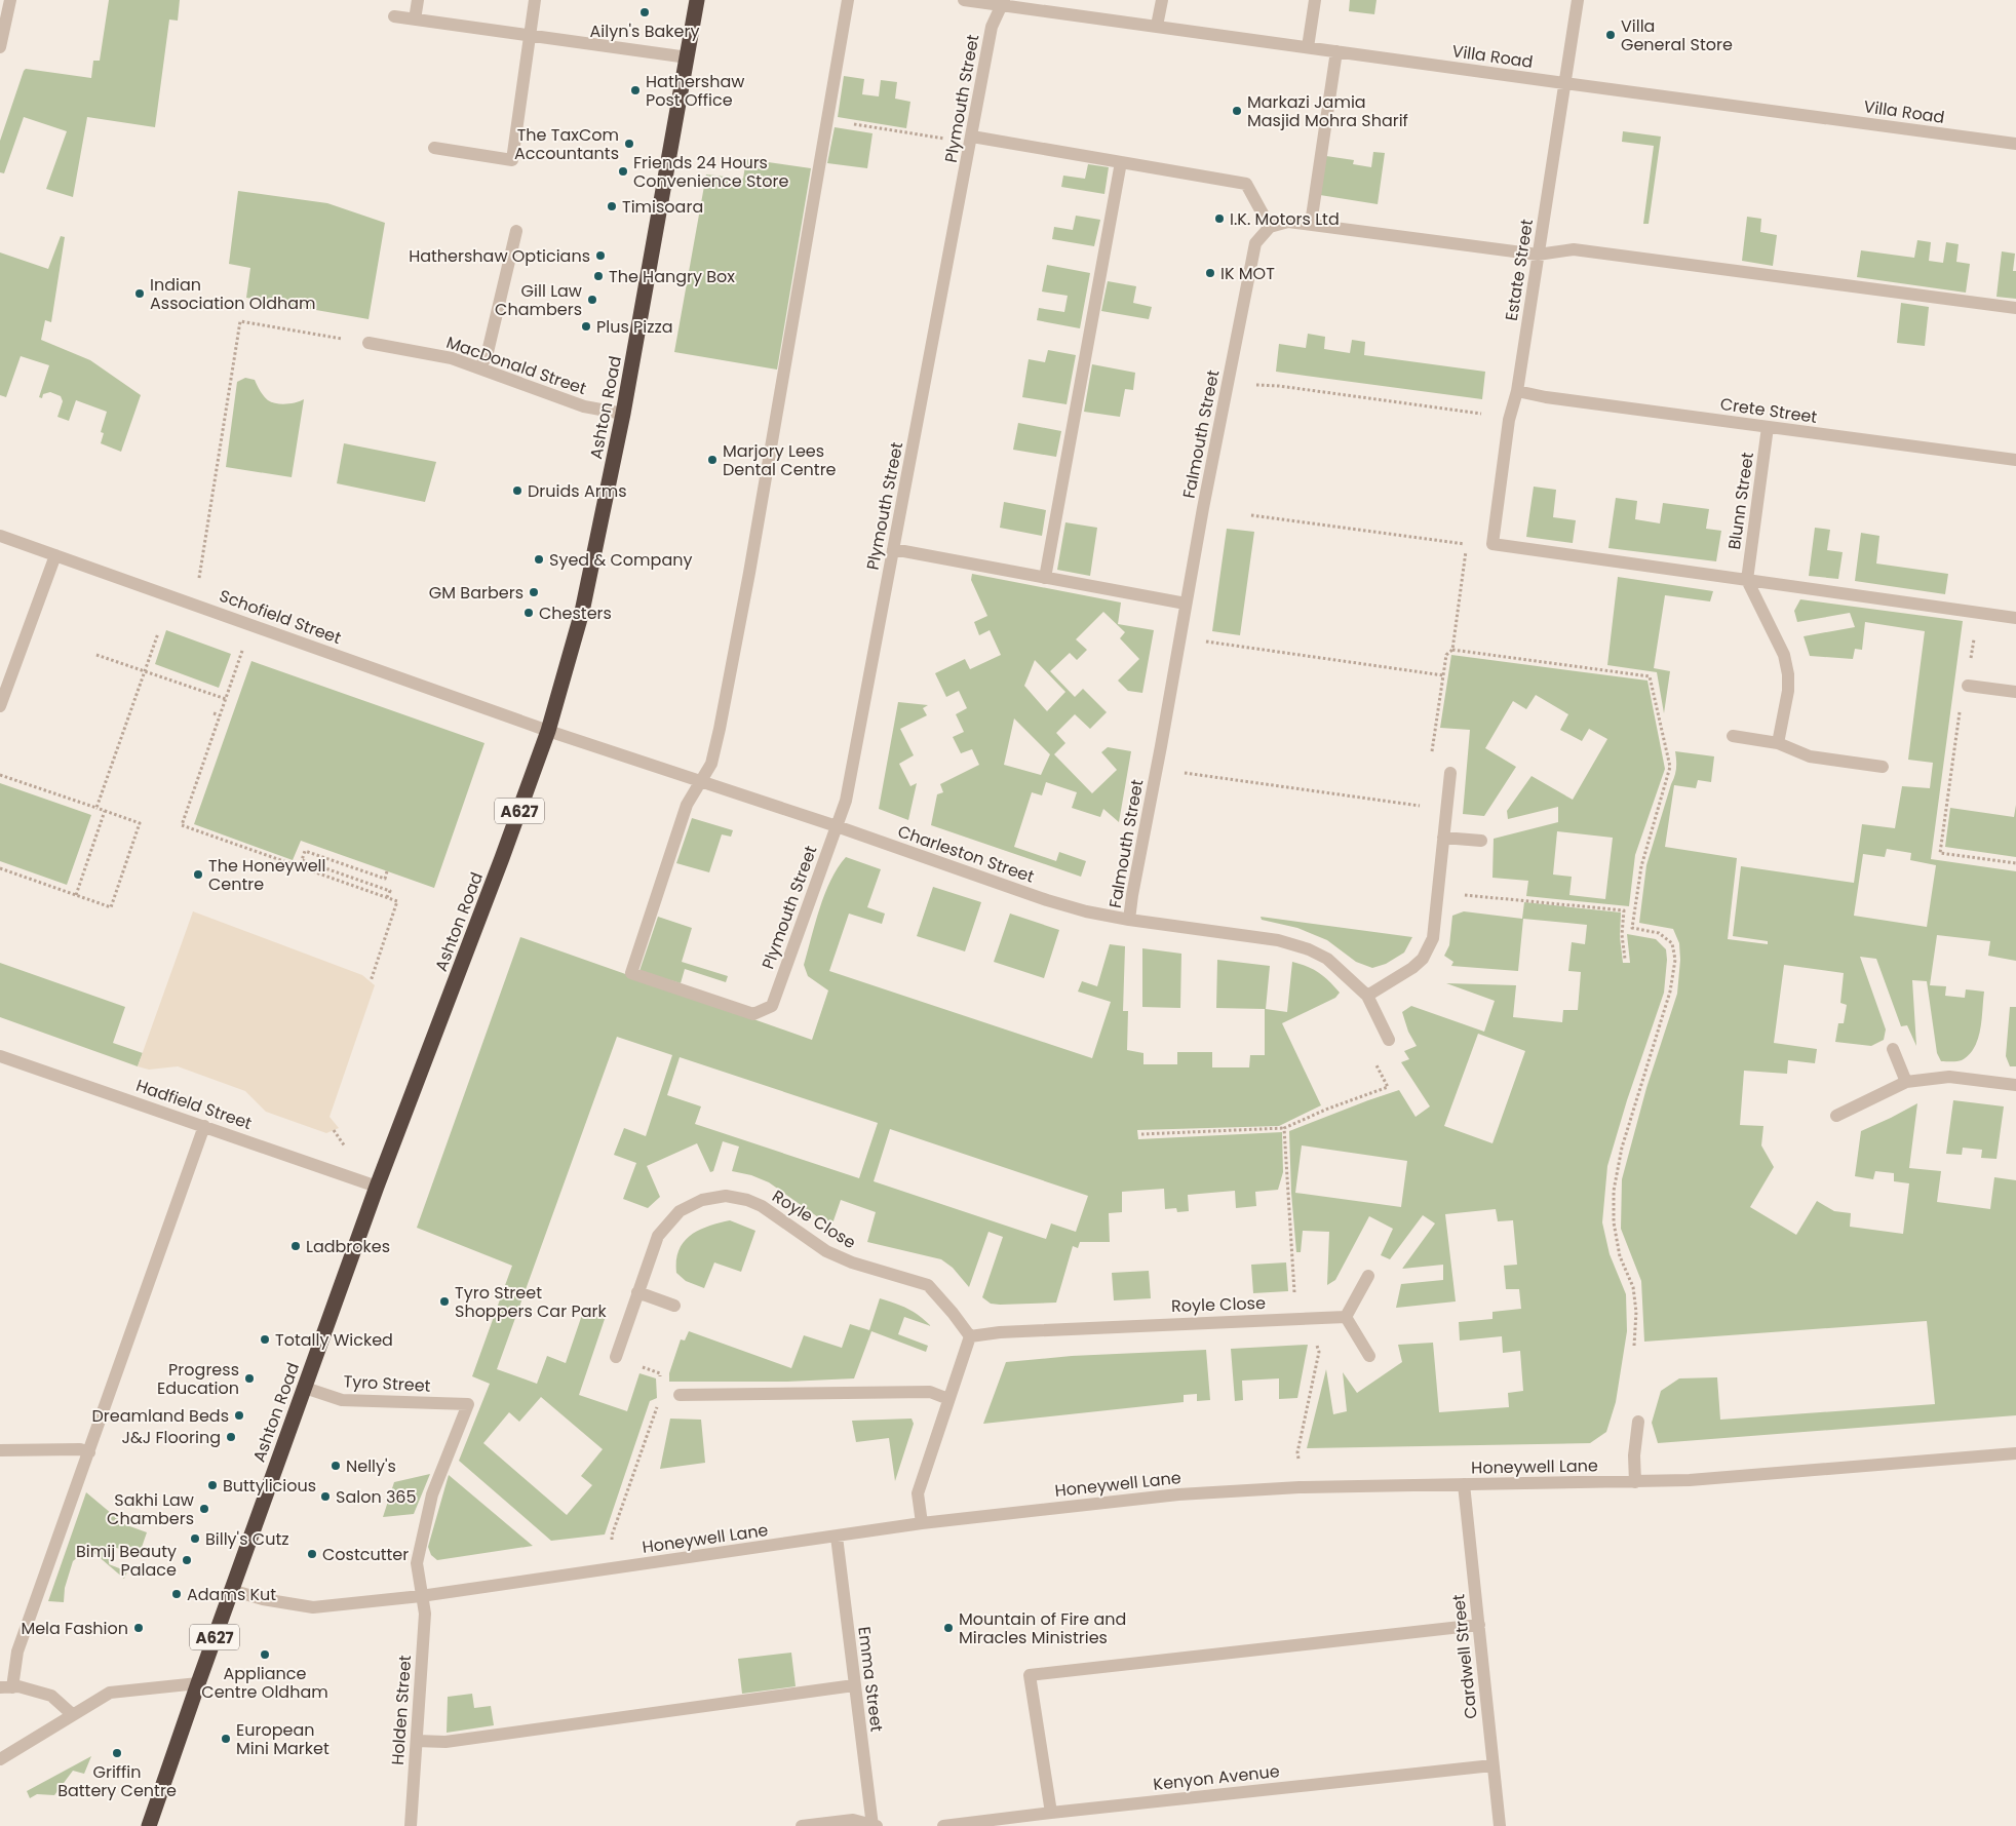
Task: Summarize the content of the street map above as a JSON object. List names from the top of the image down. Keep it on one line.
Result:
{"streets":{"highway":["Ashton Road","A627"],"street":["Villa Road","Plymouth Street","Estate Street","MacDonald Street","Crete Street","Falmouth Street","Blunn Street","Schofield Street","Charleston Street","Hadfield Street","Royle Close","Tyro Street","Honeywell Lane","Cardwell Street","Emma Street","Holden Street","Kenyon Avenue"]},"crossings":[["Villa Road","Plymouth Street"],["Villa Road","Estate Street"],["Plymouth Street","Charleston Street"],["Estate Street","Crete Street"],["Estate Street","Blunn Street"],["MacDonald Street","Ashton Road"],["Ashton Road","Schofield Street"],["Ashton Road","Charleston Street"],["Ashton Road","Hadfield Street"],["Ashton Road","Tyro Street"],["Ashton Road","Honeywell Lane"],["Crete Street","Blunn Street"],["Falmouth Street","Charleston Street"],["Schofield Street","Charleston Street"],["Tyro Street","Holden Street"],["Honeywell Lane","Cardwell Street"],["Honeywell Lane","Emma Street"],["Honeywell Lane","Holden Street"],["Cardwell Street","Kenyon Avenue"]],"places":["Ailyn's Bakery","Villa General Store","Hathershaw Post Office","Markazi Jamia Masjid Mohra Sharif","The TaxCom Accountants","Friends 24 Hours Convenience Store","Timisoara","I.K. Motors Ltd","Hathershaw Opticians","IK MOT","The Hangry Box","Indian Association Oldham","Gill Law Chambers","Plus Pizza","Marjory Lees Dental Centre","Druids Arms","Syed & Company","GM Barbers","Chesters","The Honeywell Centre","Ladbrokes","Tyro Street Shoppers Car Park","Totally Wicked","Progress Education","Dreamland Beds","J&J Flooring","Nelly's","Buttylicious","Salon 365","Sakhi Law Chambers","Billy's Cutz","Costcutter","Bimij Beauty Palace","Adams Kut","Mela Fashion","Mountain of Fire and Miracles Ministries","Appliance Centre Oldham","European Mini Market","Griffin Battery Centre"]}
